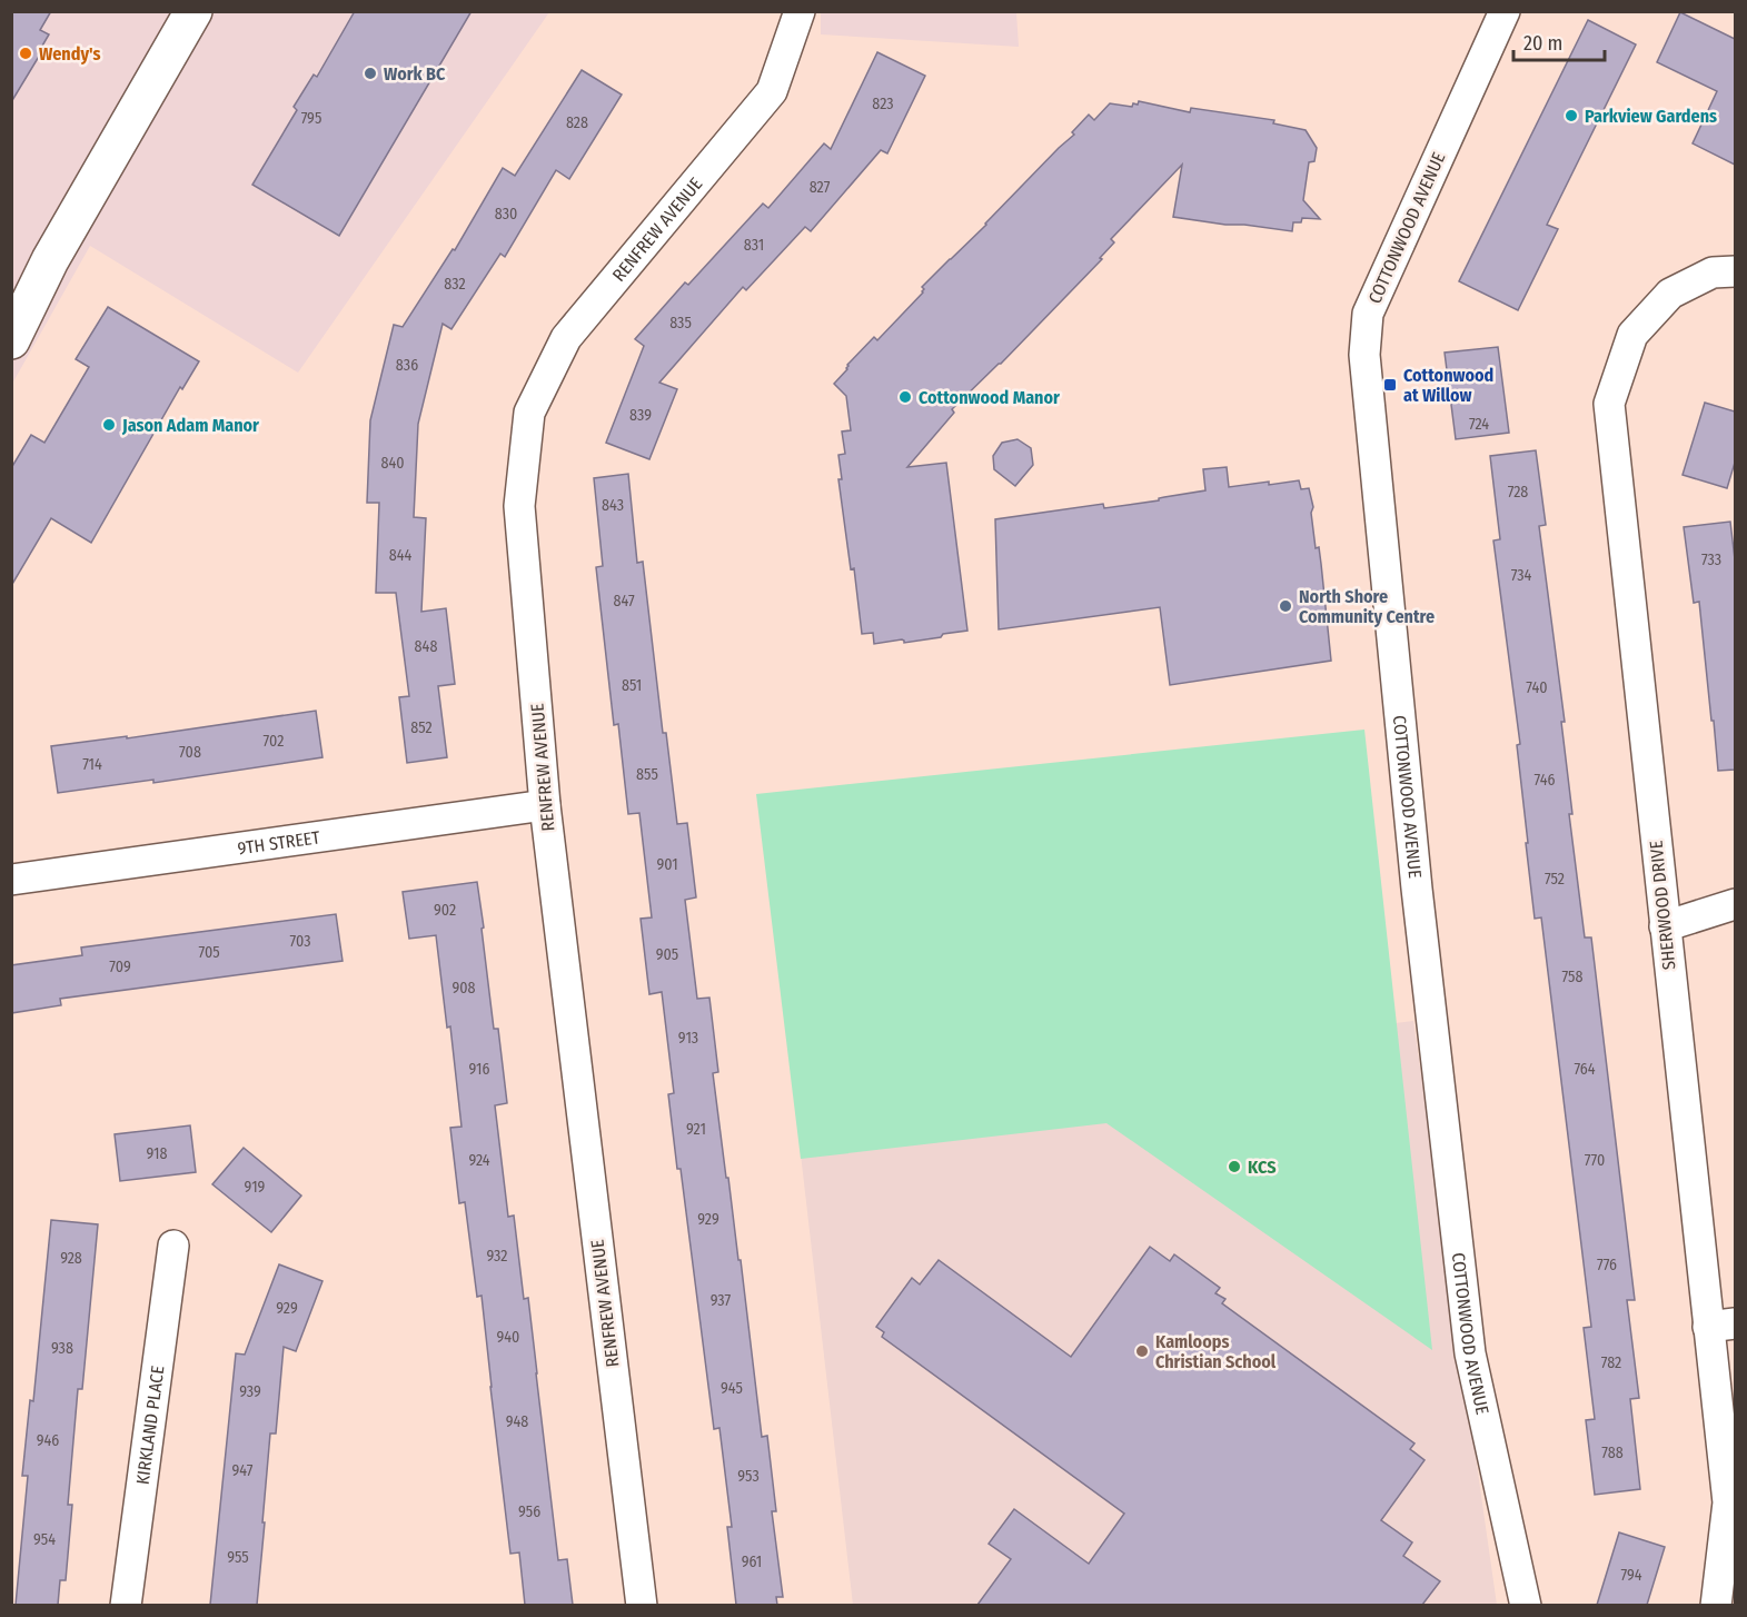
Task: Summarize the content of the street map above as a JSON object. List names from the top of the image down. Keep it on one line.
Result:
{"streets":{"street":["COTTONWOOD AVENUE","RENFREW AVENUE","9TH STREET","SHERWOOD DRIVE","KIRKLAND PLACE"]},"crossings":[["RENFREW AVENUE","9TH STREET"]],"places":{"other":["Wendy's","Work BC","Parkview Gardens","Cottonwood Manor","Jason Adam Manor","North Shore Community Centre","KCS","Kamloops Christian School"],"transit":["Cottonwood at Willow"]},"house_numbers":["823","795","828","827","830","831","832","835","836","839","724","840","728","843","844","733","734","847","848","851","740","852","702","708","714","855","746","901","752","902","703","705","905","709","758","908","913","916","764","921","918","924","770","919","929","932","928","776","937","929","940","938","782","945","939","948","946","788","947","953","956","954","955","961","794"],"scale_bar":"20 m"}
